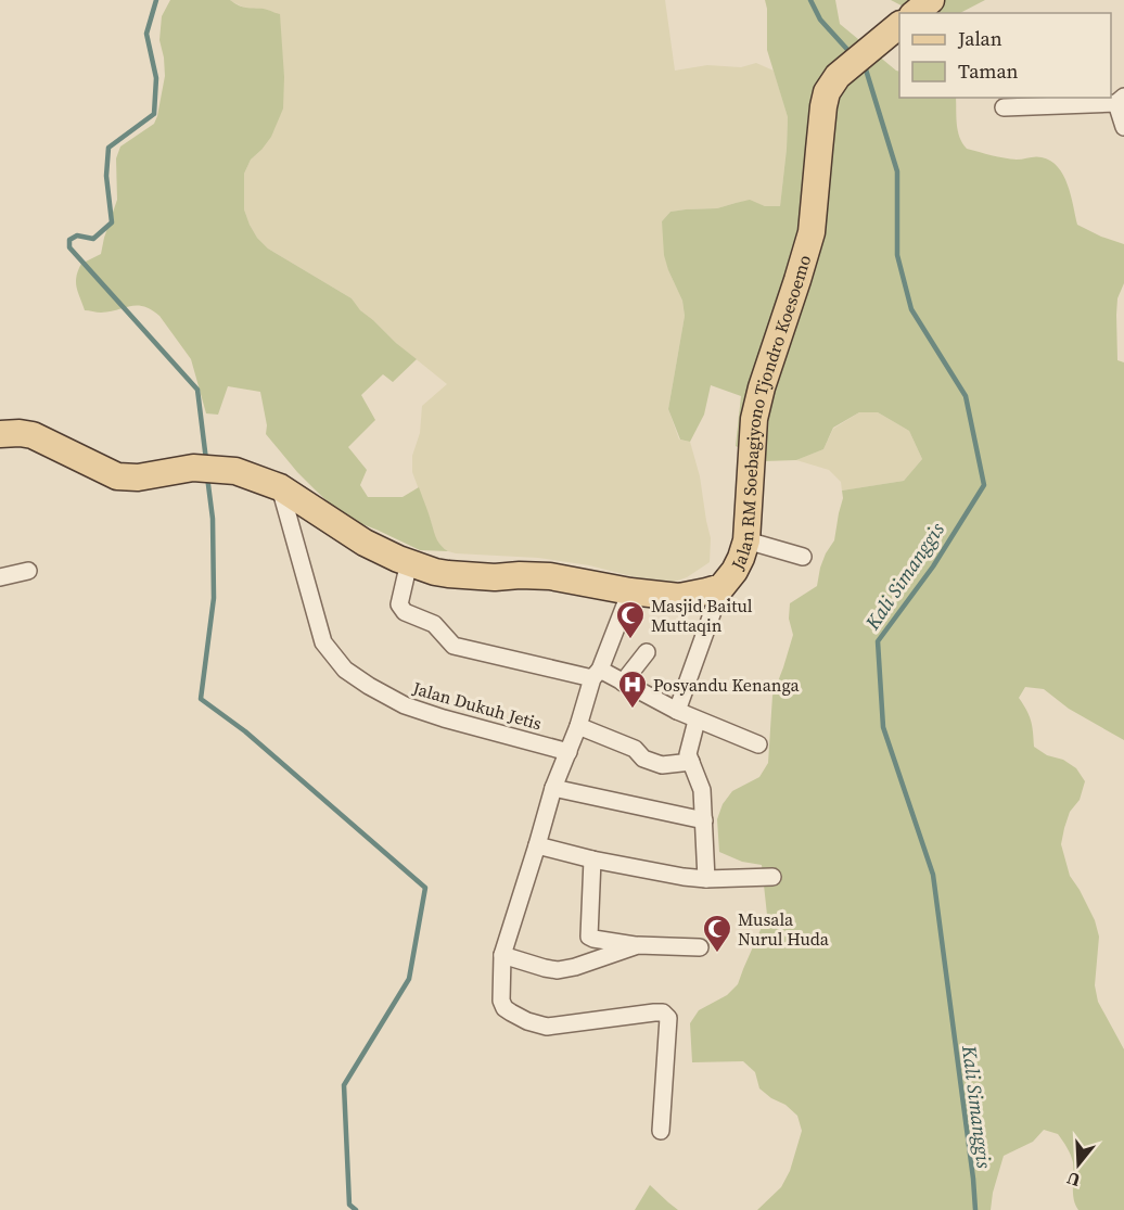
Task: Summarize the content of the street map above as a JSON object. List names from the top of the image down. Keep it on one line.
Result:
{"streets":{"main road":["Jalan RM Soebagiyono Tjondro Koesoemo"],"street":["Jalan Dukuh Jetis"]},"crossings":[["Jalan RM Soebagiyono Tjondro Koesoemo","Jalan Dukuh Jetis"]],"water":["Kali Simanggis"],"places":{"mosque":["Masjid Baitul Muttaqin","Musala Nurul Huda"],"hospital":["Posyandu Kenanga"]},"legend":["Jalan","Taman"],"north":"bottom"}
